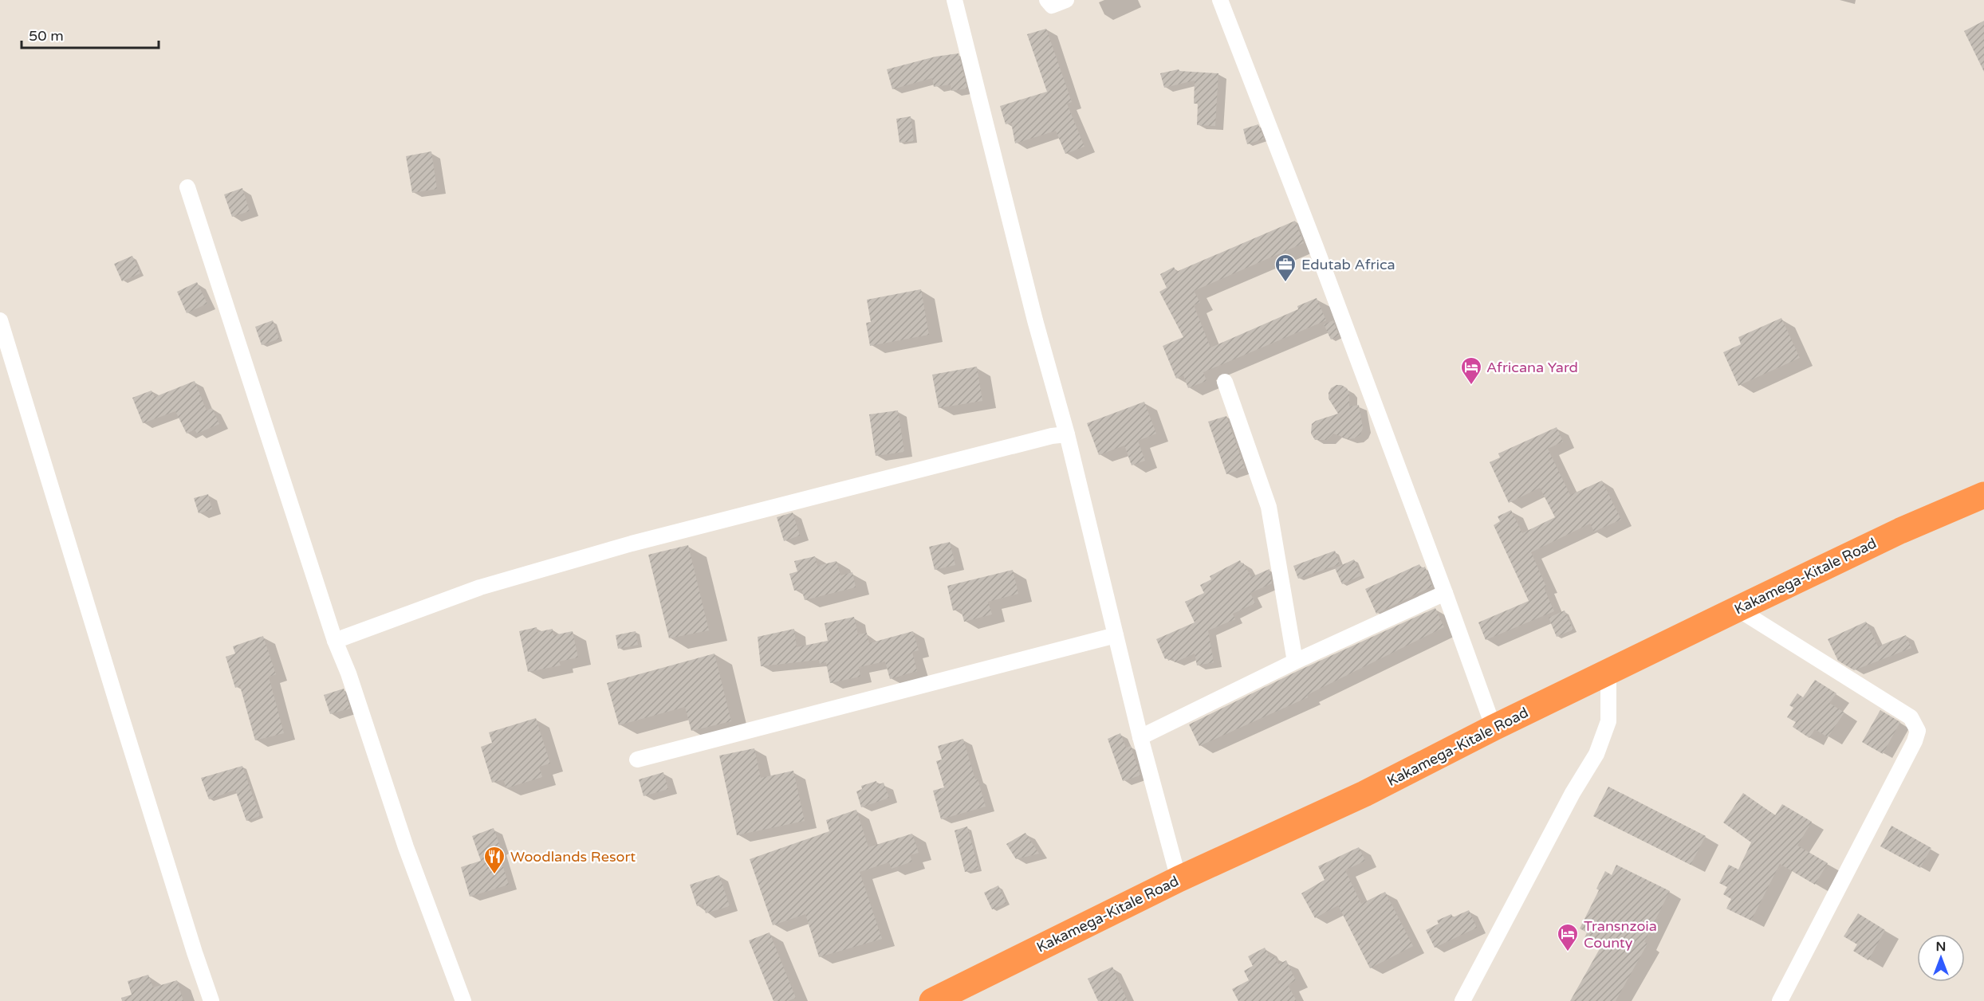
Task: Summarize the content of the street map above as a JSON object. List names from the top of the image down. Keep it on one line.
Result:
{"streets":{"highway":["Kakamega-Kitale Road"]},"places":{"office":["Edutab Africa"],"hotel":["Africana Yard","Transnzoia County"],"restaurant":["Woodlands Resort"]},"scale_bar":"50 m","north":"top"}
